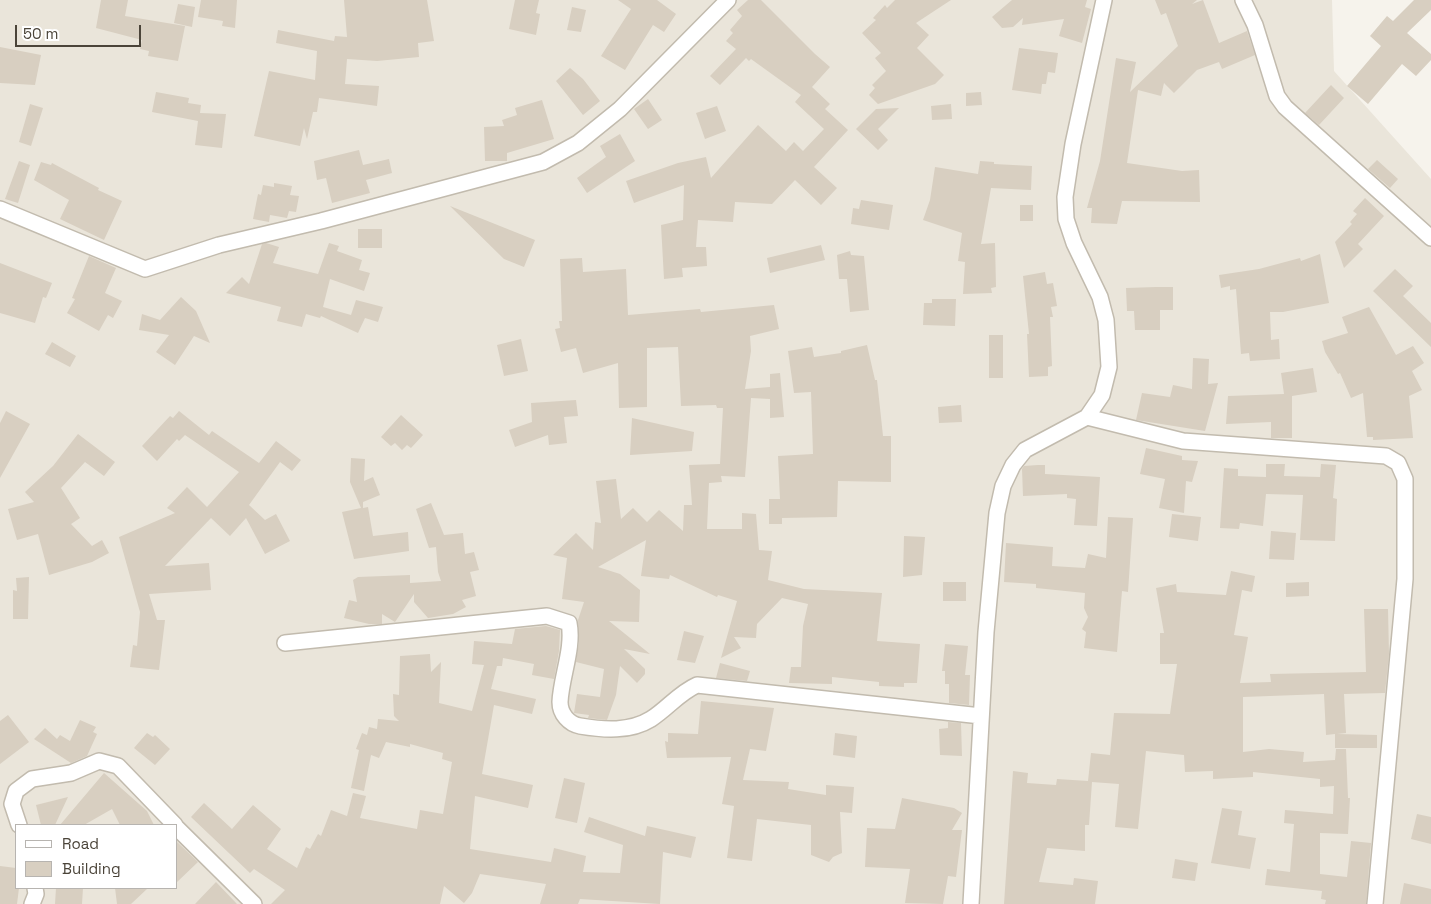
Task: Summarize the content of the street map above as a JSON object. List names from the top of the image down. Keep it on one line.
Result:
{"legend":["Road","Building"],"scale_bar":"50 m"}
